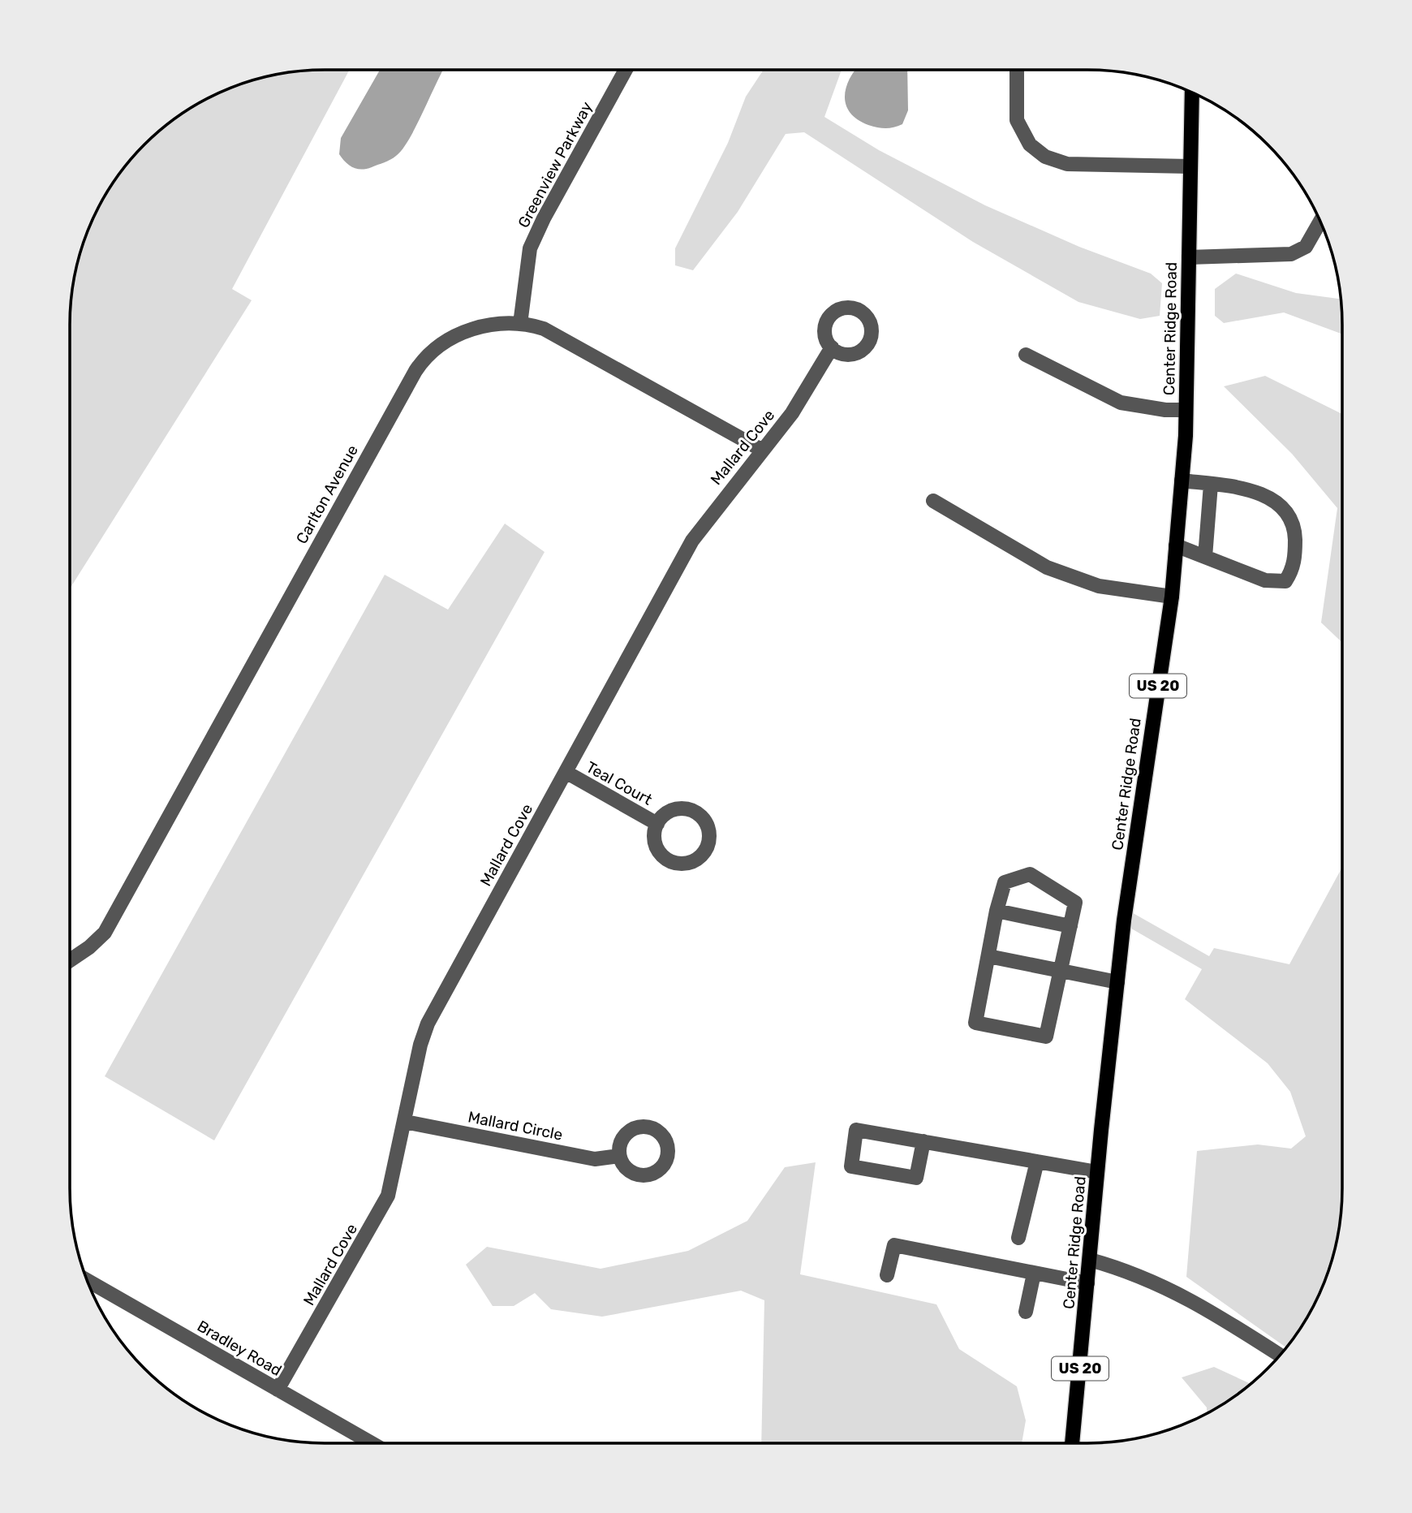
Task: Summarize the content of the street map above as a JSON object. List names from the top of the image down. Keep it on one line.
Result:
{"streets":{"main road":["Center Ridge Road","US 20"],"street":["Greenview Parkway","Mallard Cove","Carlton Avenue","Teal Court","Mallard Circle","Bradley Road"]},"crossings":[["Greenview Parkway","Carlton Avenue"],["Mallard Cove","Carlton Avenue"],["Mallard Cove","Teal Court"],["Mallard Cove","Mallard Circle"],["Mallard Cove","Bradley Road"]]}
